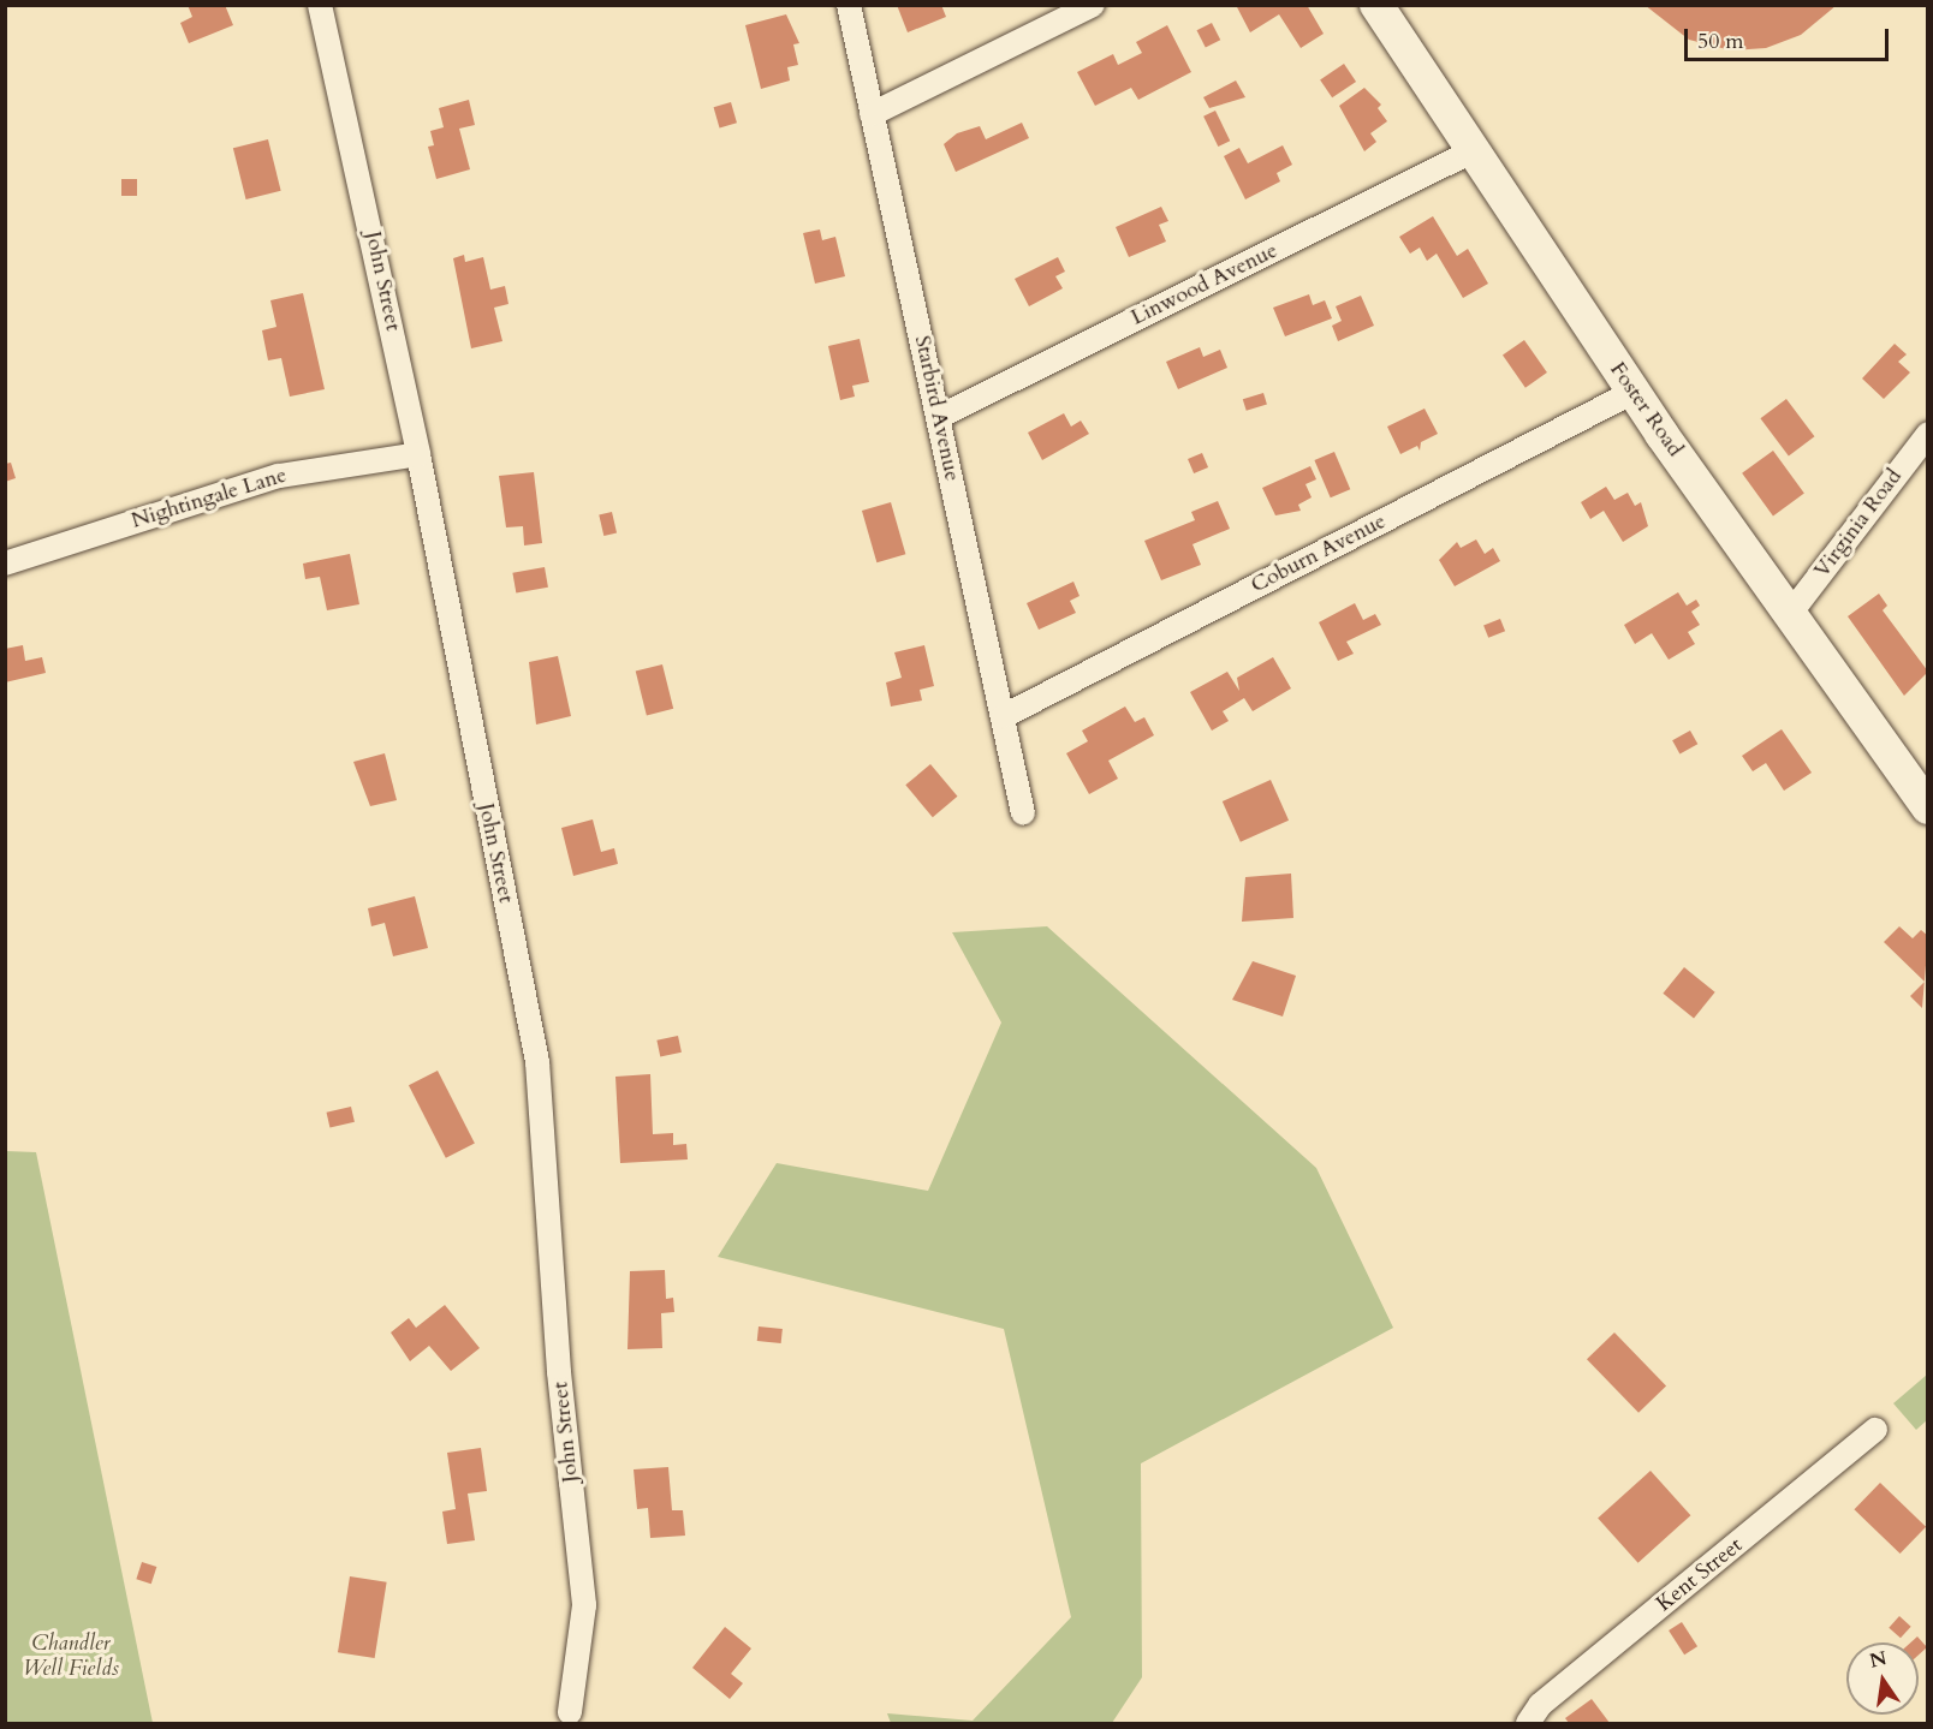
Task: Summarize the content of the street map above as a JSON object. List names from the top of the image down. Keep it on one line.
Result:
{"streets":{"street":["John Street","Linwood Avenue","Starbird Avenue","Foster Road","Nightingale Lane","Virginia Road","Coburn Avenue","Kent Street"]},"crossings":[["John Street","Nightingale Lane"],["Linwood Avenue","Starbird Avenue"],["Linwood Avenue","Foster Road"],["Starbird Avenue","Coburn Avenue"],["Foster Road","Virginia Road"],["Foster Road","Coburn Avenue"]],"parks":["Chandler Well Fields"],"scale_bar":"50 m","north":"top"}
